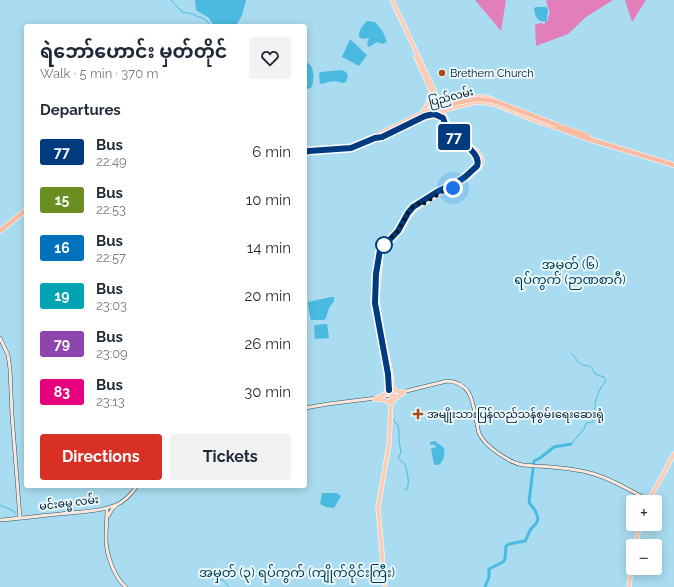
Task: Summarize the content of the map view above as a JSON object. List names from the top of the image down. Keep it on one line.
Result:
{"streets":{"highway":["ပြည်လမ်း"],"main road":["မင်းဓမ္မ လမ်း"]},"districts":["အမှတ် (၆) ရပ်ကွက် (ဉာဏစာဂီ)","အမှတ် (၃) ရပ်ကွက် (ကျိုက်ဝိုင်းကြီး)"],"places":{"other":["Brethern Church"],"health":["အမျိုးသားပြန်လည်သန်စွမ်းရေးဆေးရုံ"]},"lines":["bus line 77"],"page":{"on_map":"77","heading":[["ရဲဘော်ဟောင်း မှတ်တိုင်","Walk · 5 min · 370 m"],"Departures"],"list":[{"mark":"77","name":"Bus","note":"22:49","value":"6 min"},{"mark":"15","name":"Bus","note":"22:53","value":"10 min"},{"mark":"16","name":"Bus","note":"22:57","value":"14 min"},{"mark":"19","name":"Bus","note":"23:03","value":"20 min"},{"mark":"79","name":"Bus","note":"23:09","value":"26 min"},{"mark":"83","name":"Bus","note":"23:13","value":"30 min"}],"buttons":["Directions","Tickets"],"map_buttons":["+","−"]}}
